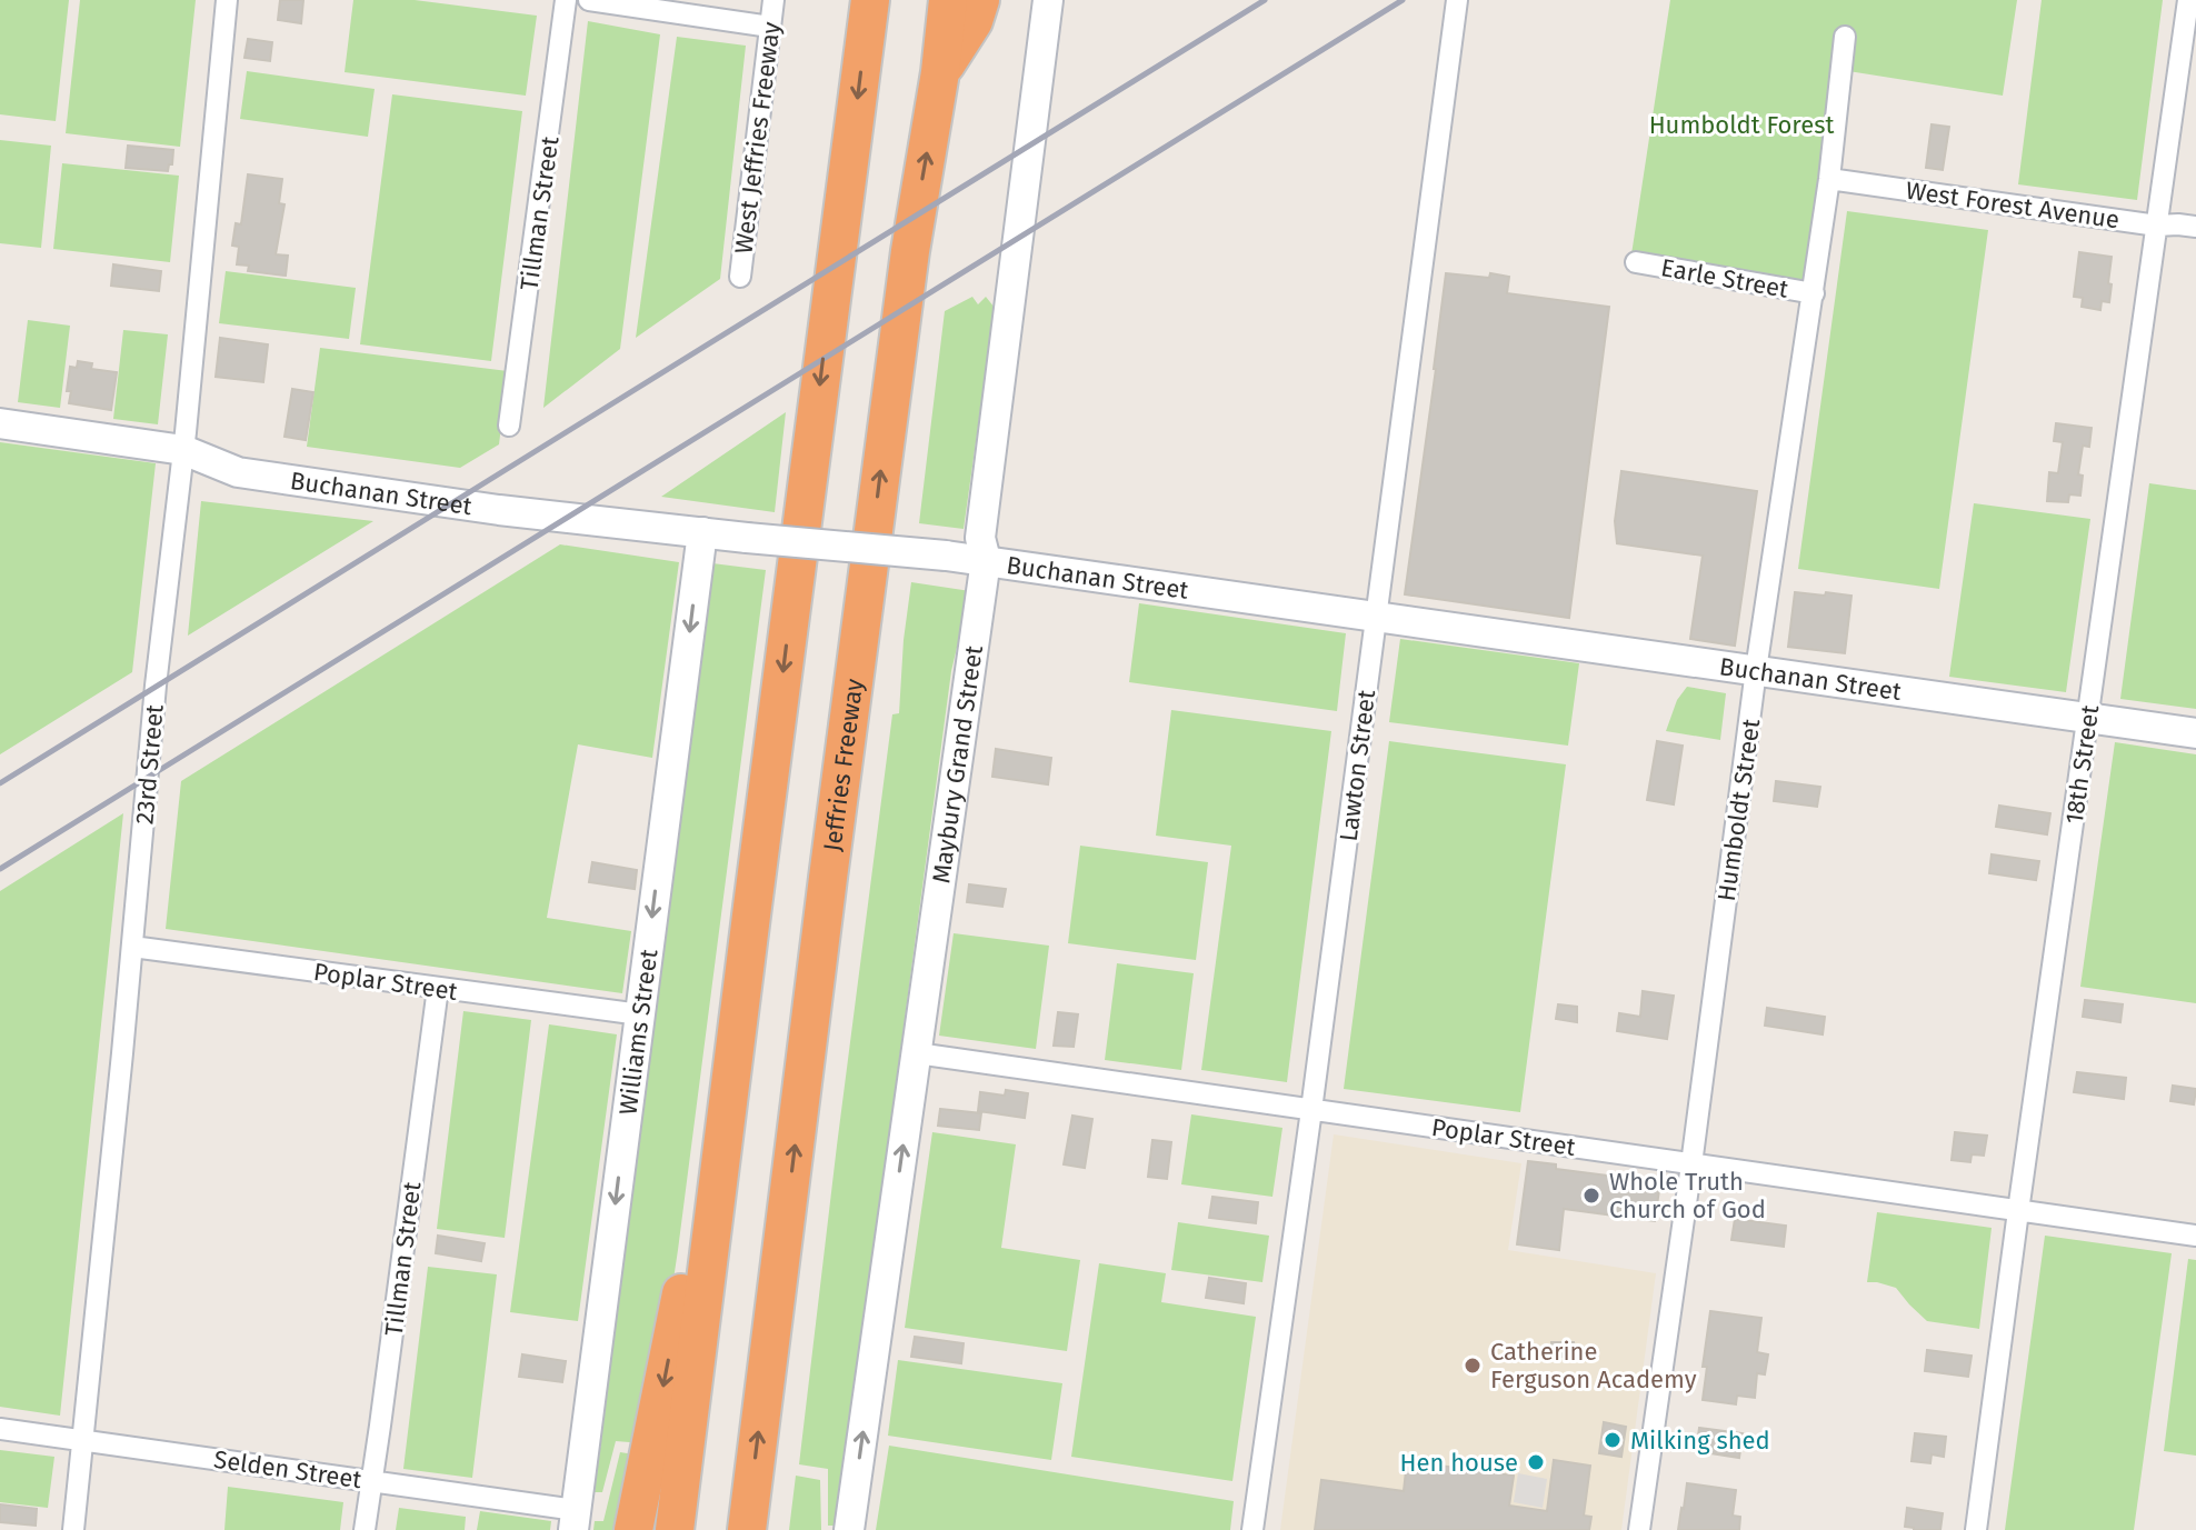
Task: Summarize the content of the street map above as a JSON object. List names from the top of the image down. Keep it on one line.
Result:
{"streets":{"highway":["Jeffries Freeway"],"street":["West Jeffries Freeway","West Forest Avenue","Tillman Street","Earle Street","Buchanan Street","23rd Street","18th Street","Maybury Grand Street","Lawton Street","Humboldt Street","Poplar Street","Williams Street","Selden Street"]},"crossings":[["West Forest Avenue","18th Street"],["West Forest Avenue","Humboldt Street"],["Tillman Street","Poplar Street"],["Tillman Street","Selden Street"],["Earle Street","Humboldt Street"],["Buchanan Street","23rd Street"],["Buchanan Street","18th Street"],["Buchanan Street","Maybury Grand Street"],["Buchanan Street","Lawton Street"],["Buchanan Street","Humboldt Street"],["Buchanan Street","Williams Street"],["23rd Street","Poplar Street"],["23rd Street","Selden Street"],["18th Street","Poplar Street"],["Maybury Grand Street","Poplar Street"],["Lawton Street","Poplar Street"],["Humboldt Street","Poplar Street"],["Poplar Street","Williams Street"],["Williams Street","Selden Street"]],"one_way":["Williams Street"],"parks":["Humboldt Forest"],"places":["Whole Truth Church of God","Catherine Ferguson Academy","Milking shed","Hen house"]}
